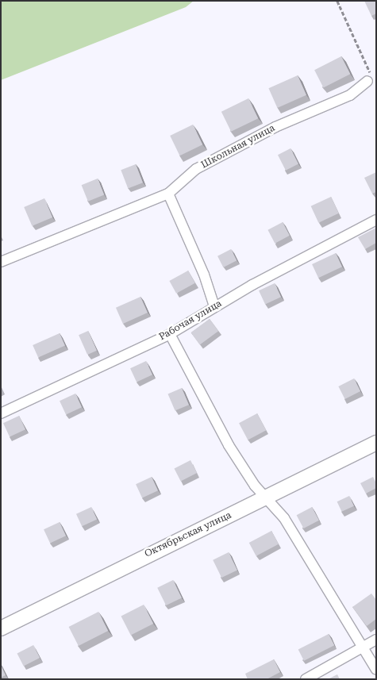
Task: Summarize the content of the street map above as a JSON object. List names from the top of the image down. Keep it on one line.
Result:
{"streets":{"street":["Школьная улица","Рабочая улица","Октябрьская улица"]}}
